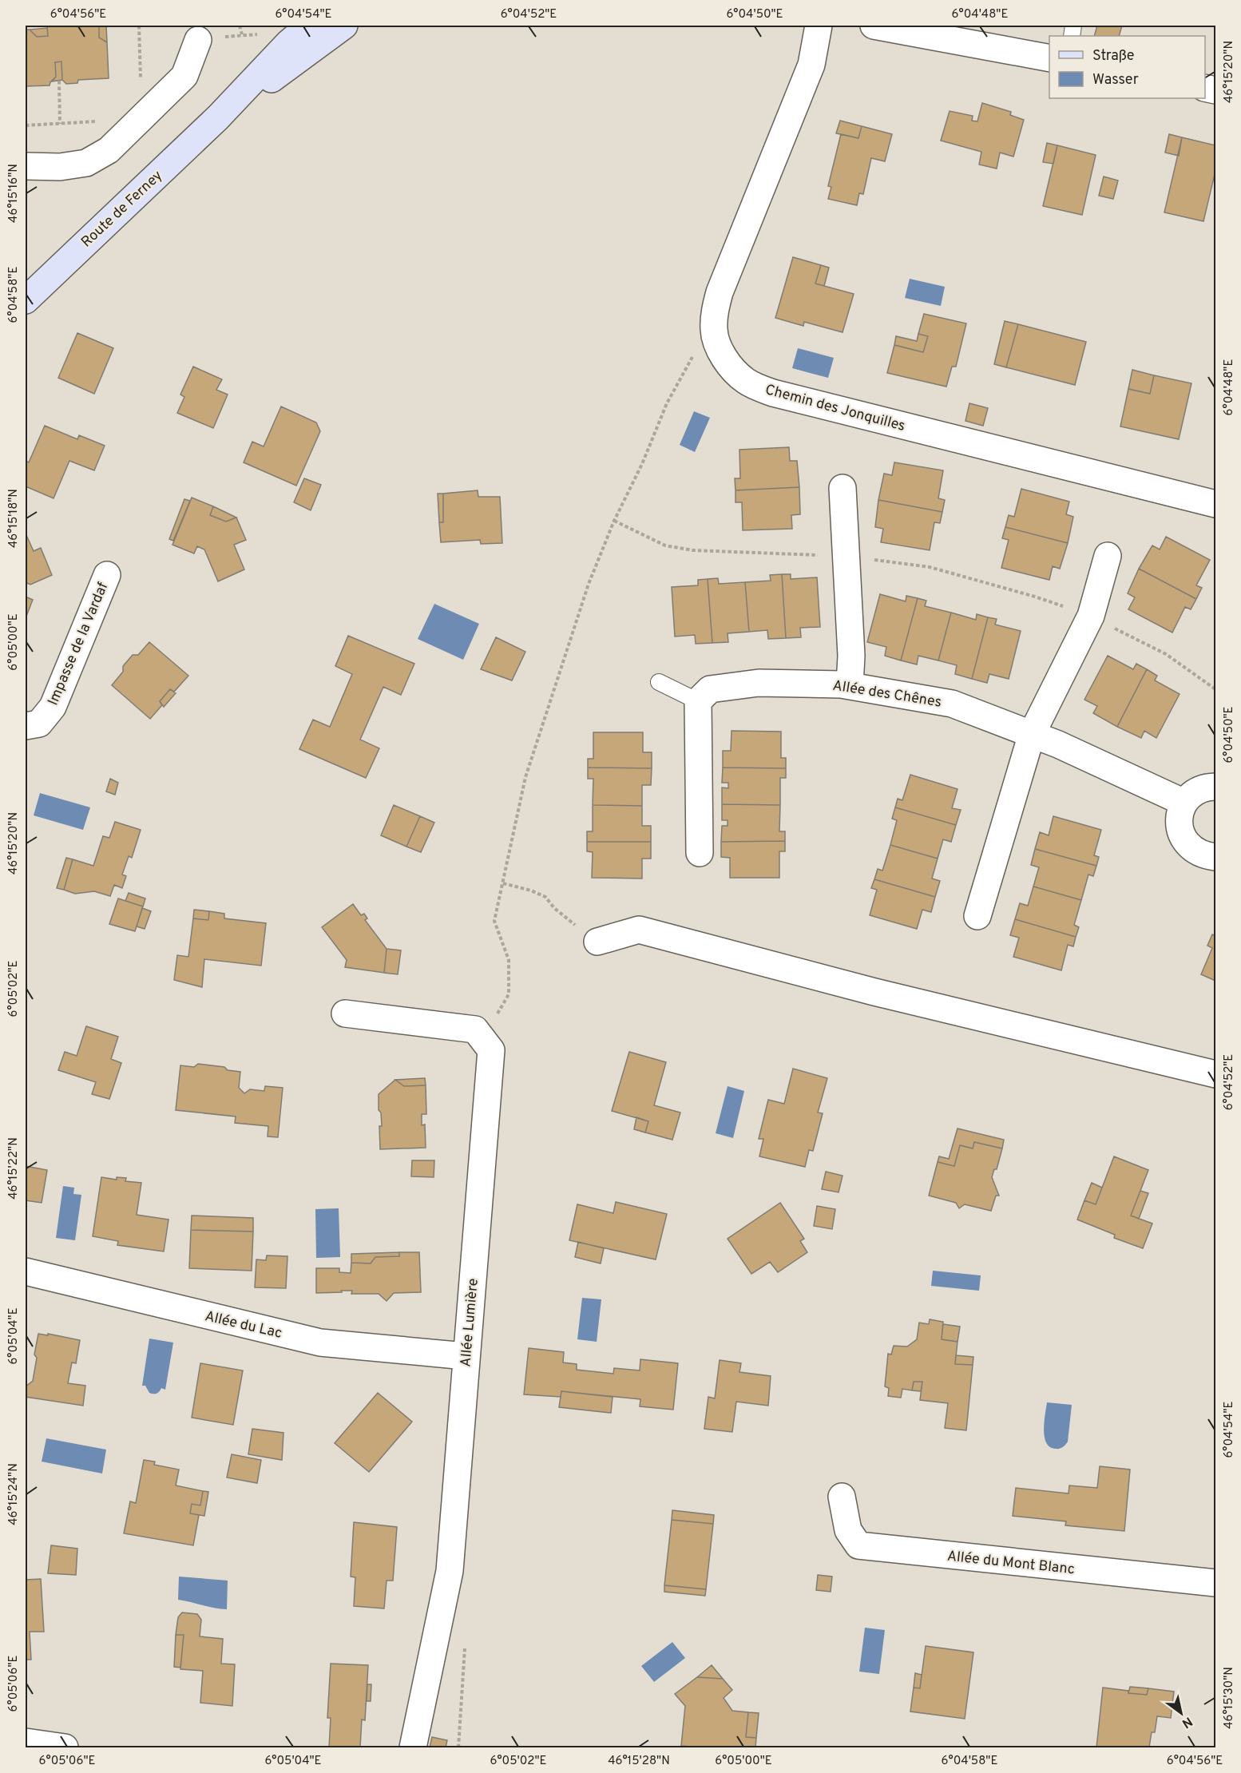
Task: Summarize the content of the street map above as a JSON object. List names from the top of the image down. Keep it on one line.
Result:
{"streets":{"main road":["Route de Ferney"],"street":["Chemin des Jonquilles","Impasse de la Vardaf","Allée des Chênes","Allée Lumière","Allée du Lac","Allée du Mont Blanc"]},"crossings":[["Allée Lumière","Allée du Lac"]],"legend":["Straße","Wasser"],"north":"bottom right","coordinates":["6°04'56\"E","6°04'54\"E","6°04'52\"E","6°04'50\"E","6°04'48\"E","46°15'20\"N","46°15'16\"N","6°04'58\"E","46°15'18\"N","6°05'00\"E","6°05'02\"E","46°15'22\"N","6°05'04\"E","46°15'24\"N","6°05'06\"E","46°15'30\"N","46°15'28\"N"]}
